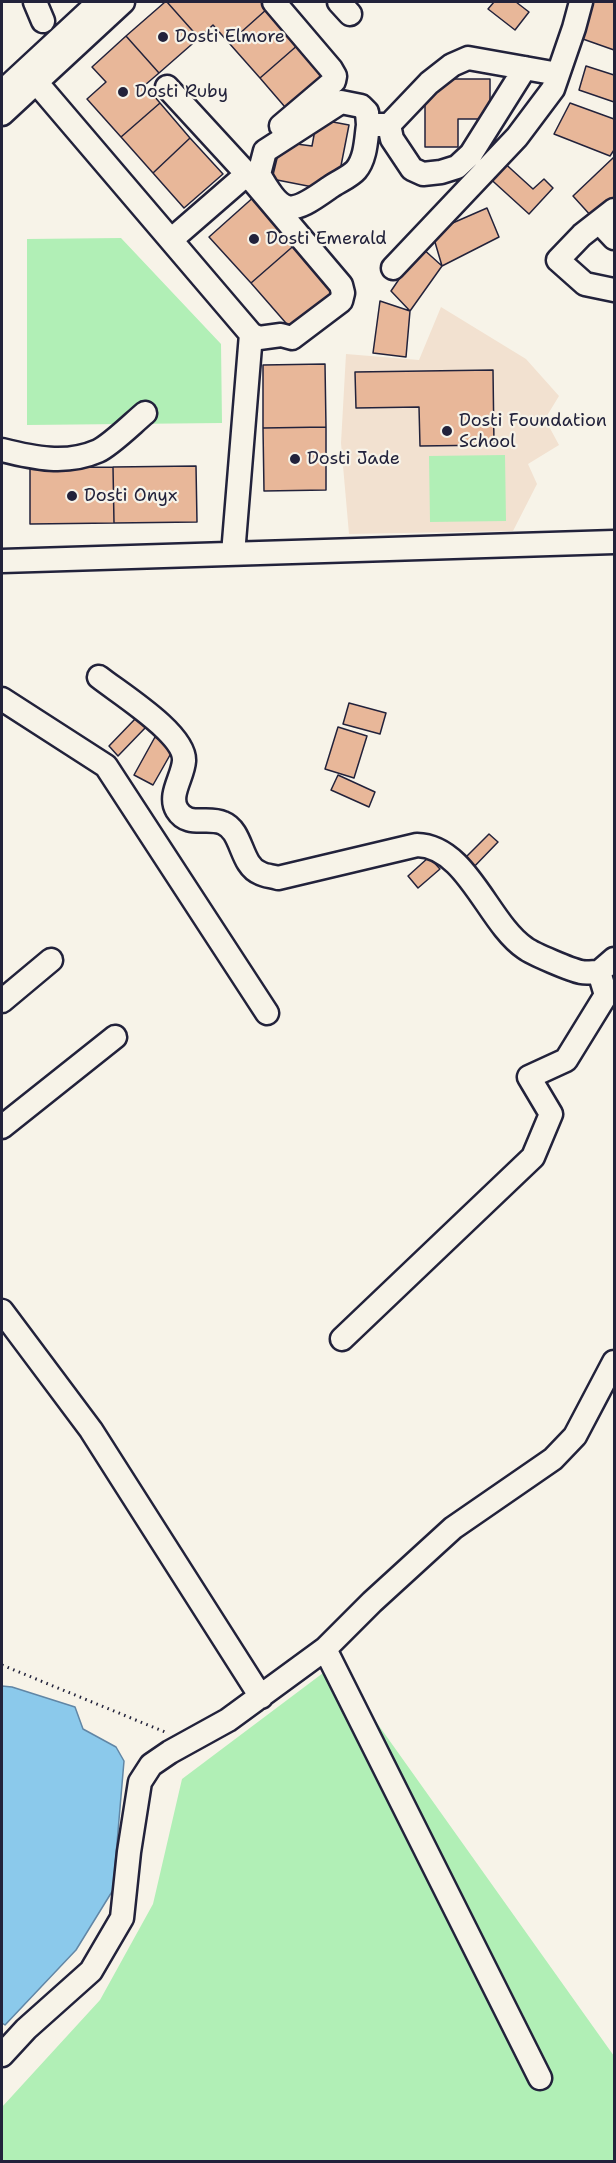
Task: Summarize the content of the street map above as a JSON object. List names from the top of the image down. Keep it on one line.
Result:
{"places":["Dosti Elmore","Dosti Ruby","Dosti Emerald","Dosti Foundation School","Dosti Jade","Dosti Onyx"]}
